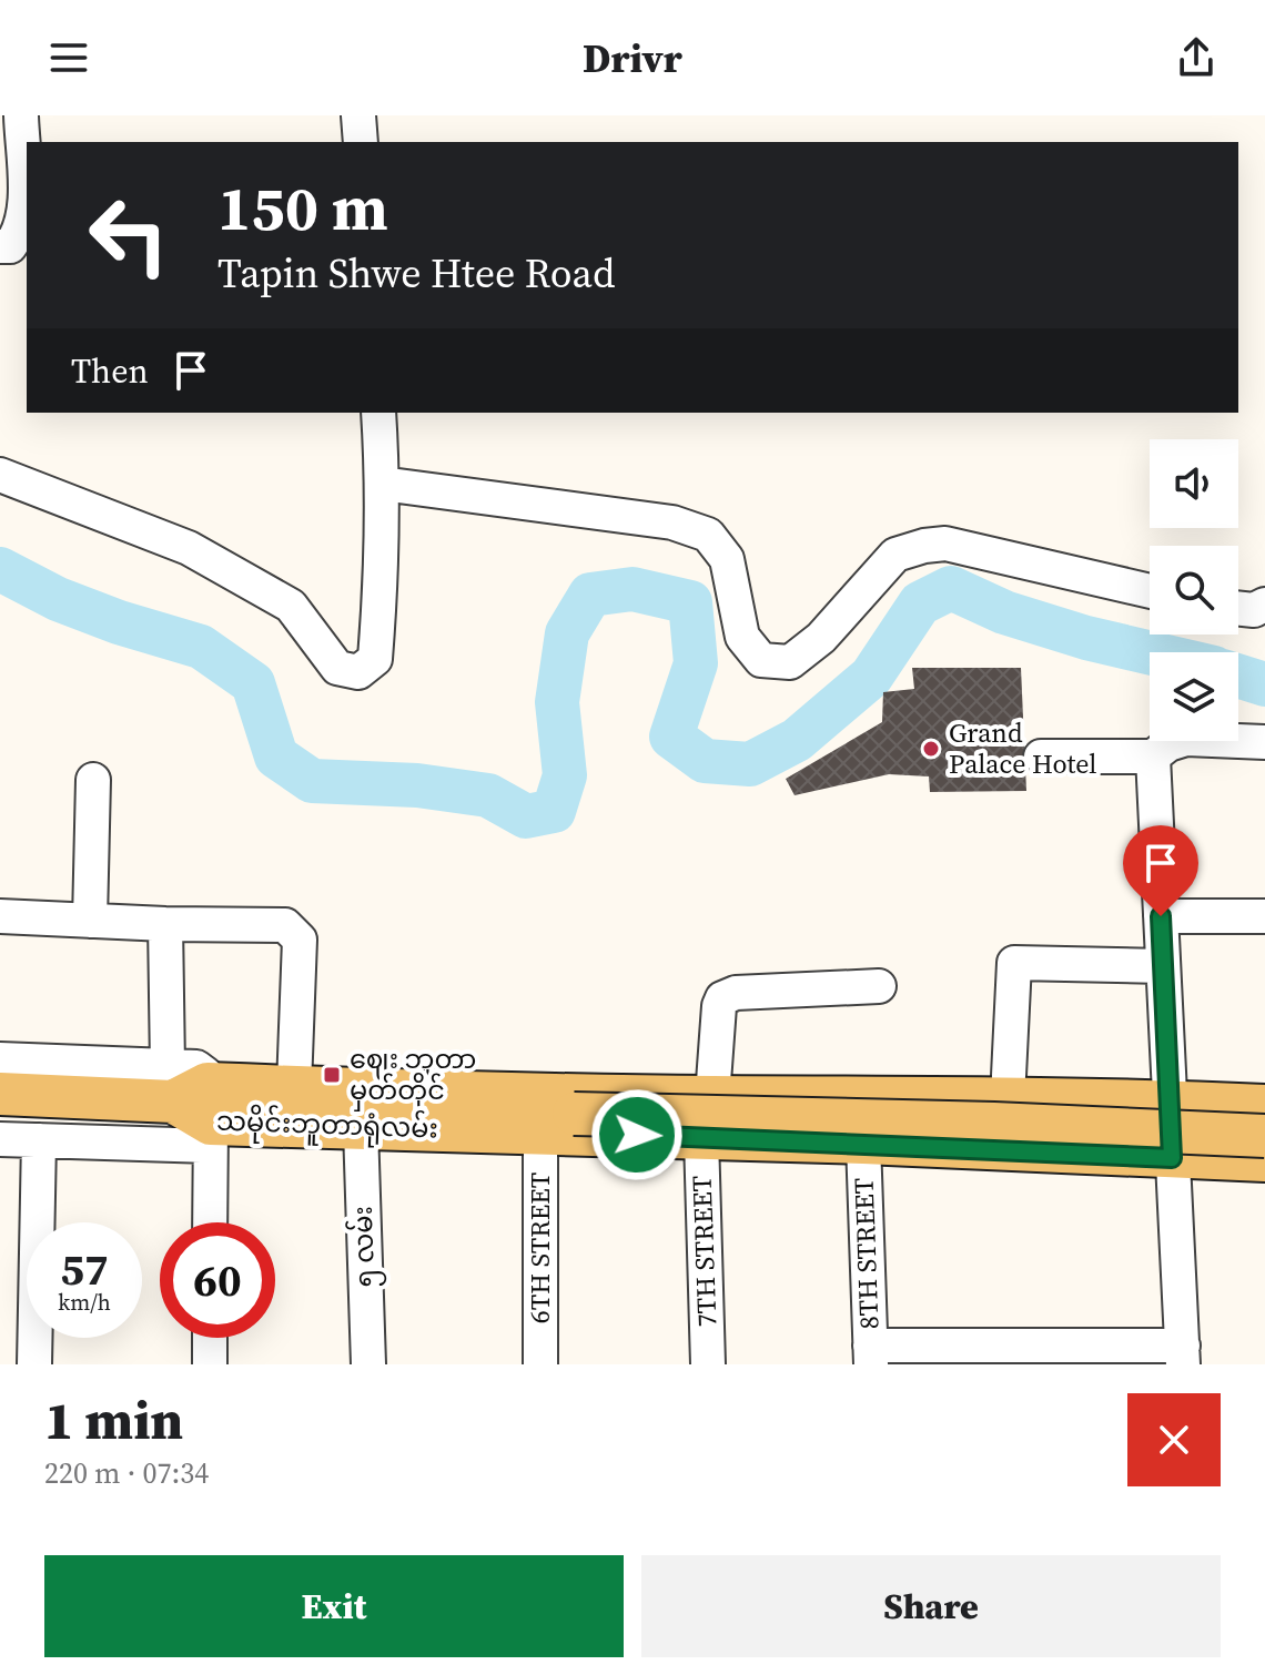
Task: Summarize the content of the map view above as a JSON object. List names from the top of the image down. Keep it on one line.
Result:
{"streets":{"main road":["သမိုင်းဘူတာရုံလမ်း"],"street":["၅ လမ်း","6TH STREET","7TH STREET","8TH STREET"]},"crossings":[["သမိုင်းဘူတာရုံလမ်း","၅ လမ်း"],["သမိုင်းဘူတာရုံလမ်း","6TH STREET"],["သမိုင်းဘူတာရုံလမ်း","7TH STREET"],["သမိုင်းဘူတာရုံလမ်း","8TH STREET"]],"places":{"other":["Grand Palace Hotel"],"transit":["ဈေး ဘူတာ မှတ်တိုင်"]},"page":{"header":"Drivr","turn":["150 m","Tapin Shwe Htee Road"],"then":"Then","speed":"57 km/h","limit":"60","heading":["1 min","220 m · 07:34"],"buttons":["Exit","Share"]}}
